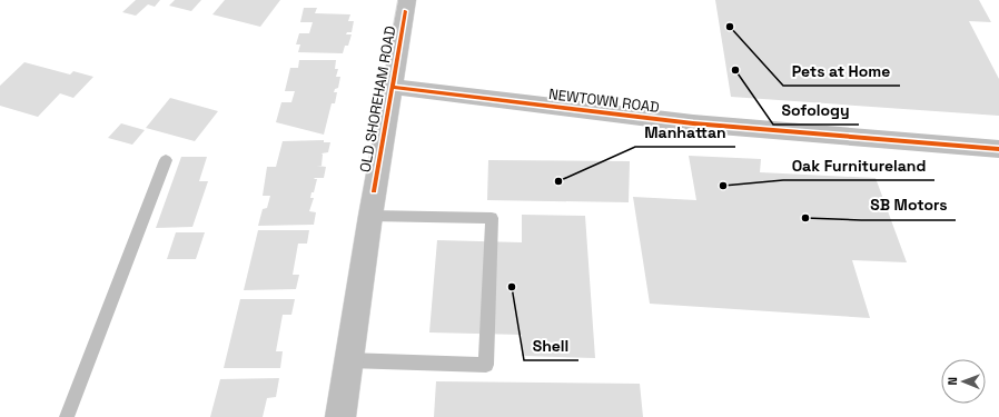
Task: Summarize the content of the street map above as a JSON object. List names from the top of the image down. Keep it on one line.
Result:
{"streets":{"street":["OLD SHOREHAM ROAD","NEWTOWN ROAD"]},"crossings":[["OLD SHOREHAM ROAD","NEWTOWN ROAD"]],"places":["Pets at Home","Sofology","Manhattan","Oak Furnitureland","SB Motors","Shell"],"north":"left"}
